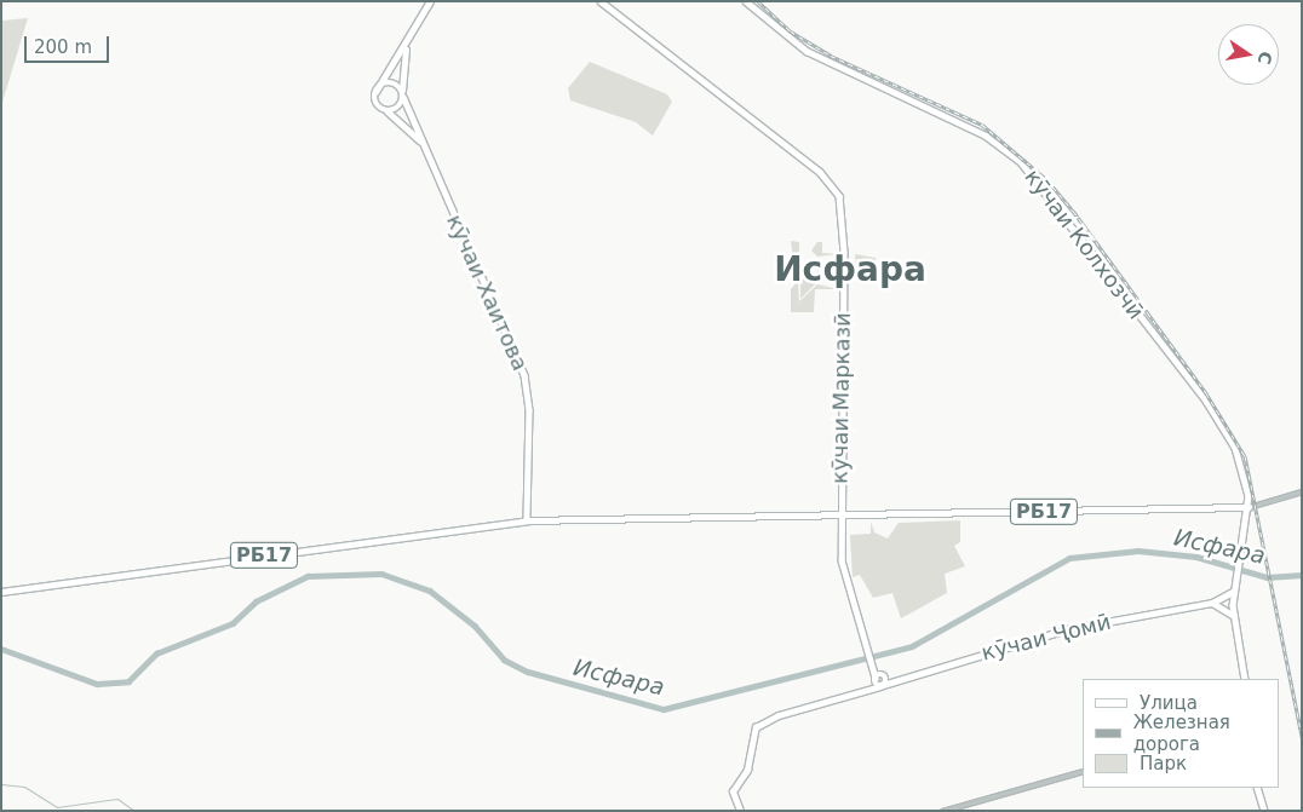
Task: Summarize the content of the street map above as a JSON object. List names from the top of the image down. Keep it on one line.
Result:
{"streets":{"main road":["кӯчаи Колхозчӣ","кӯчаи Хаитова","кӯчаи Марказӣ","РБ17","кӯчаи Ҷомӣ"]},"crossings":[["кӯчаи Колхозчӣ","РБ17"],["кӯчаи Хаитова","РБ17"],["кӯчаи Марказӣ","РБ17"]],"districts":["Исфара"],"water":["Исфара"],"legend":["Улица","Железная дорога","Парк"],"scale_bar":"200 m","north":"right"}
